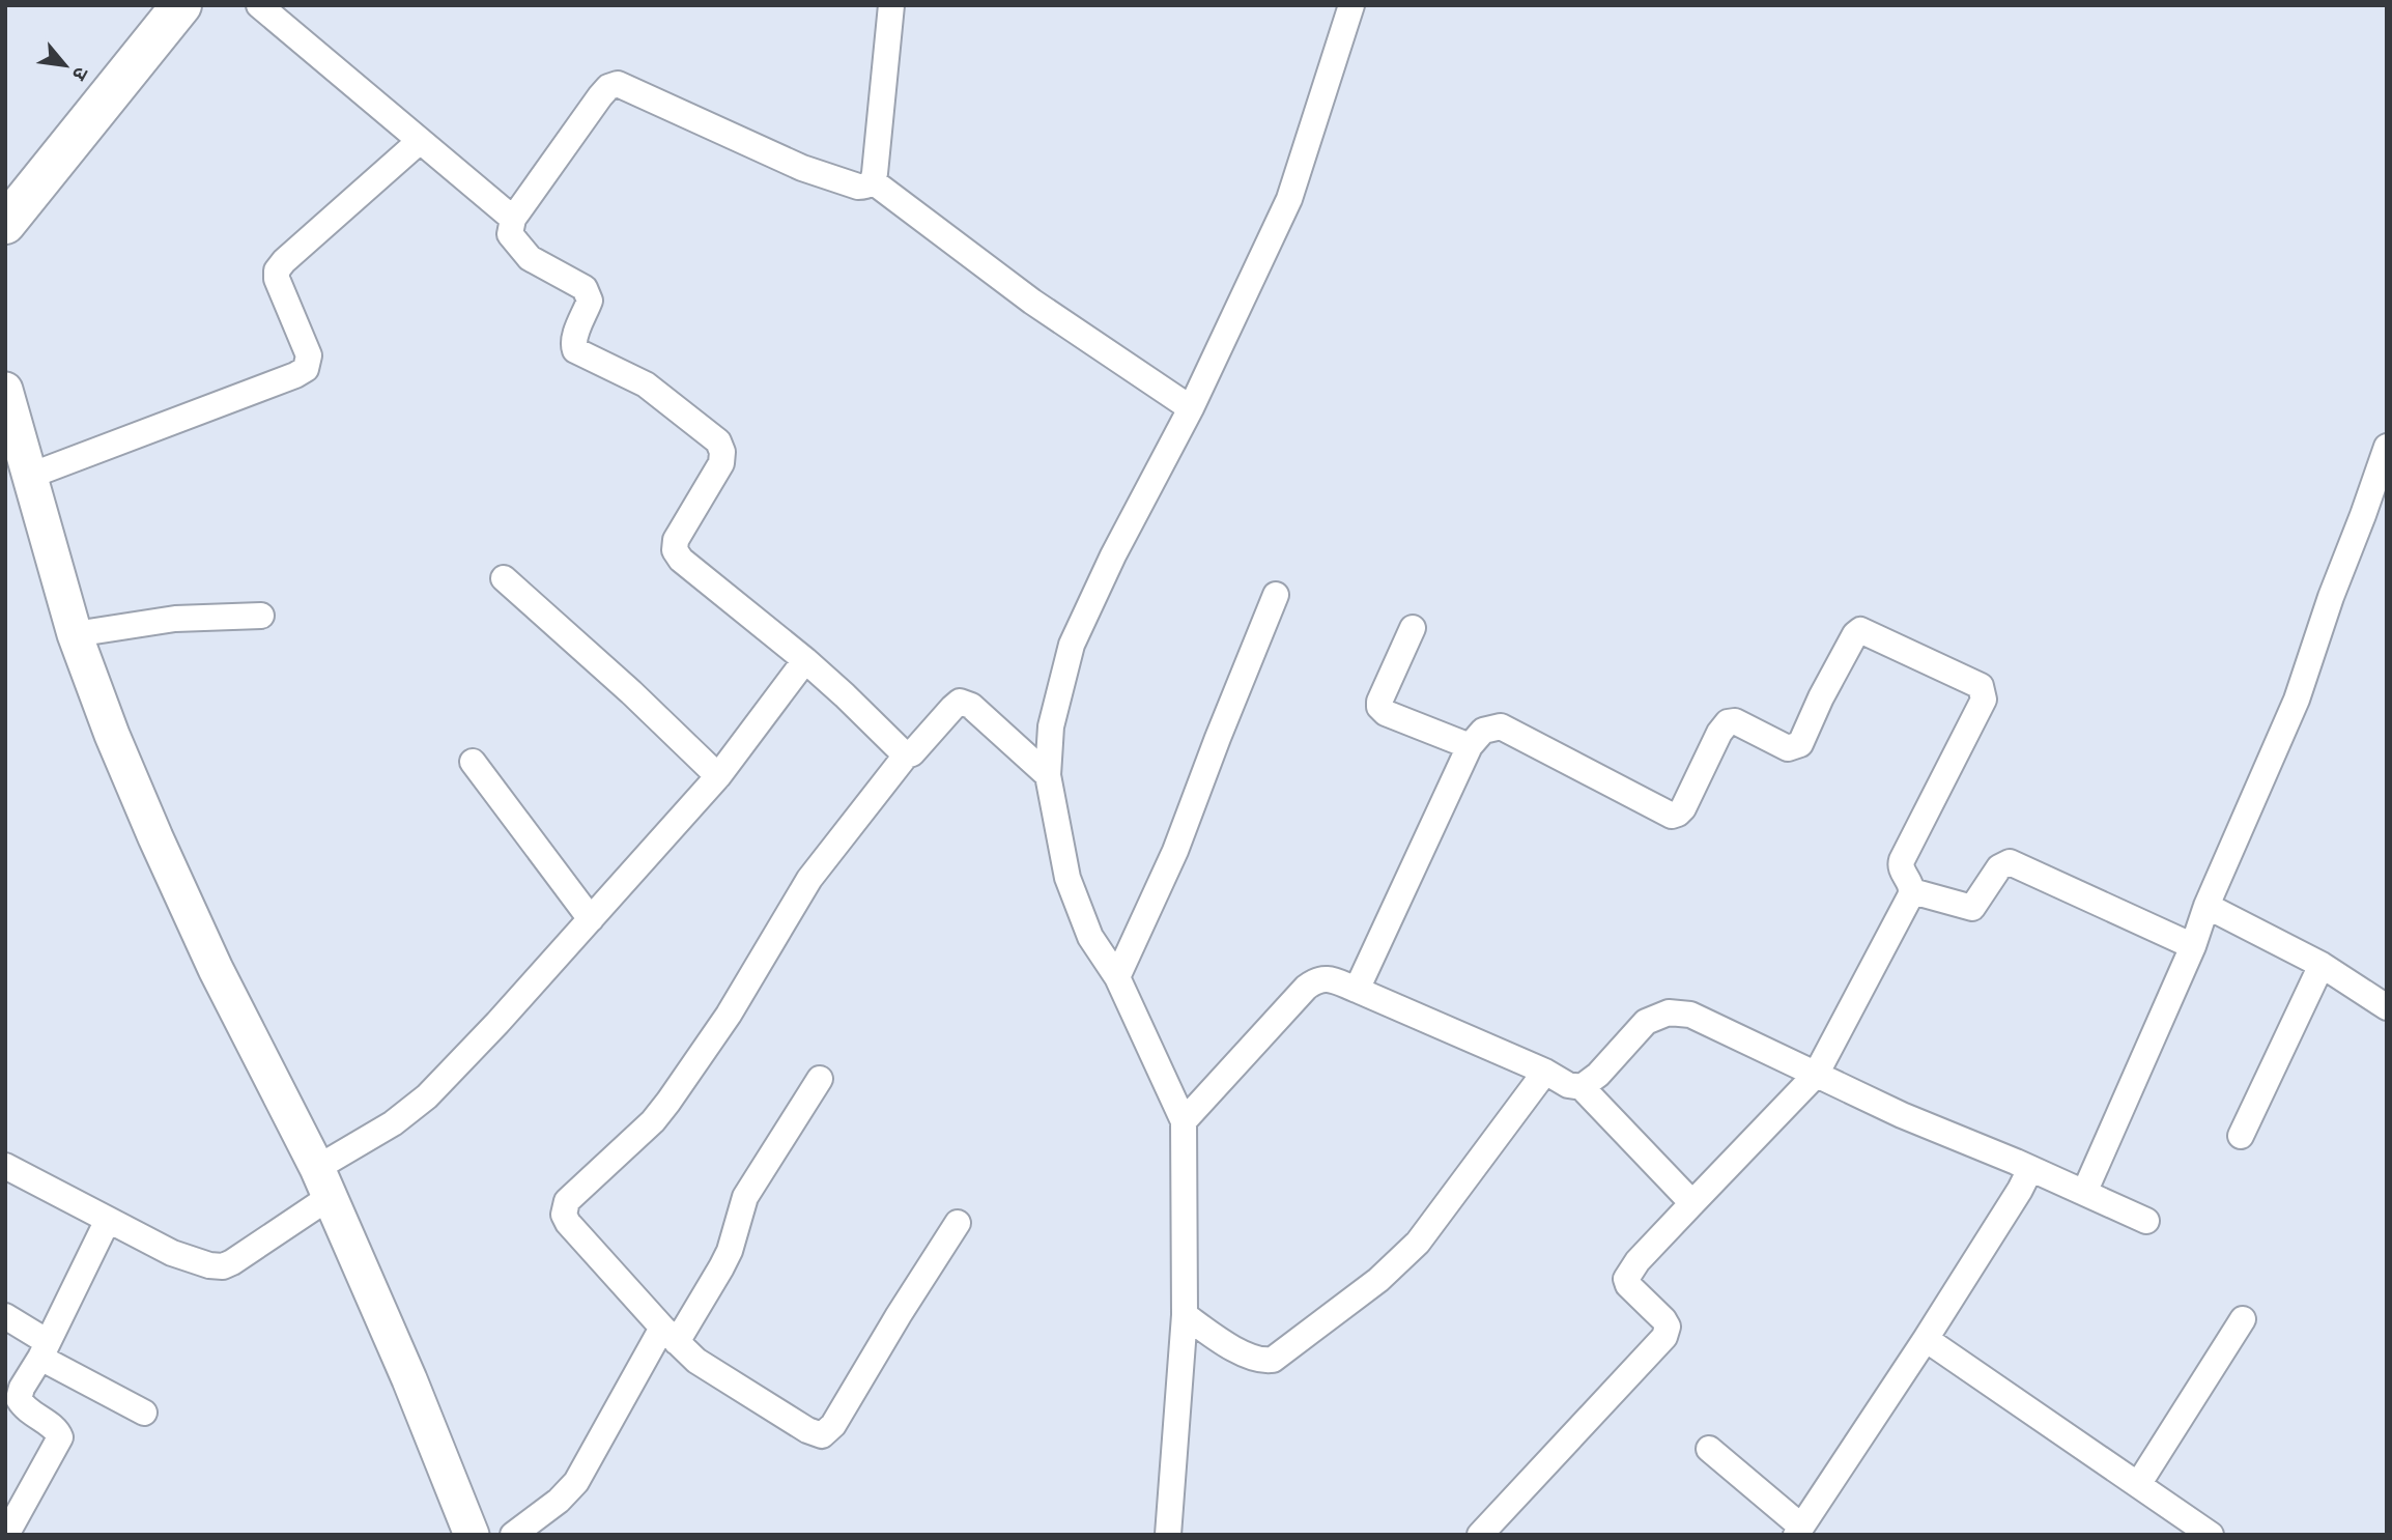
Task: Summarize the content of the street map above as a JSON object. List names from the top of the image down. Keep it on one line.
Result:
{"north":"bottom right"}
